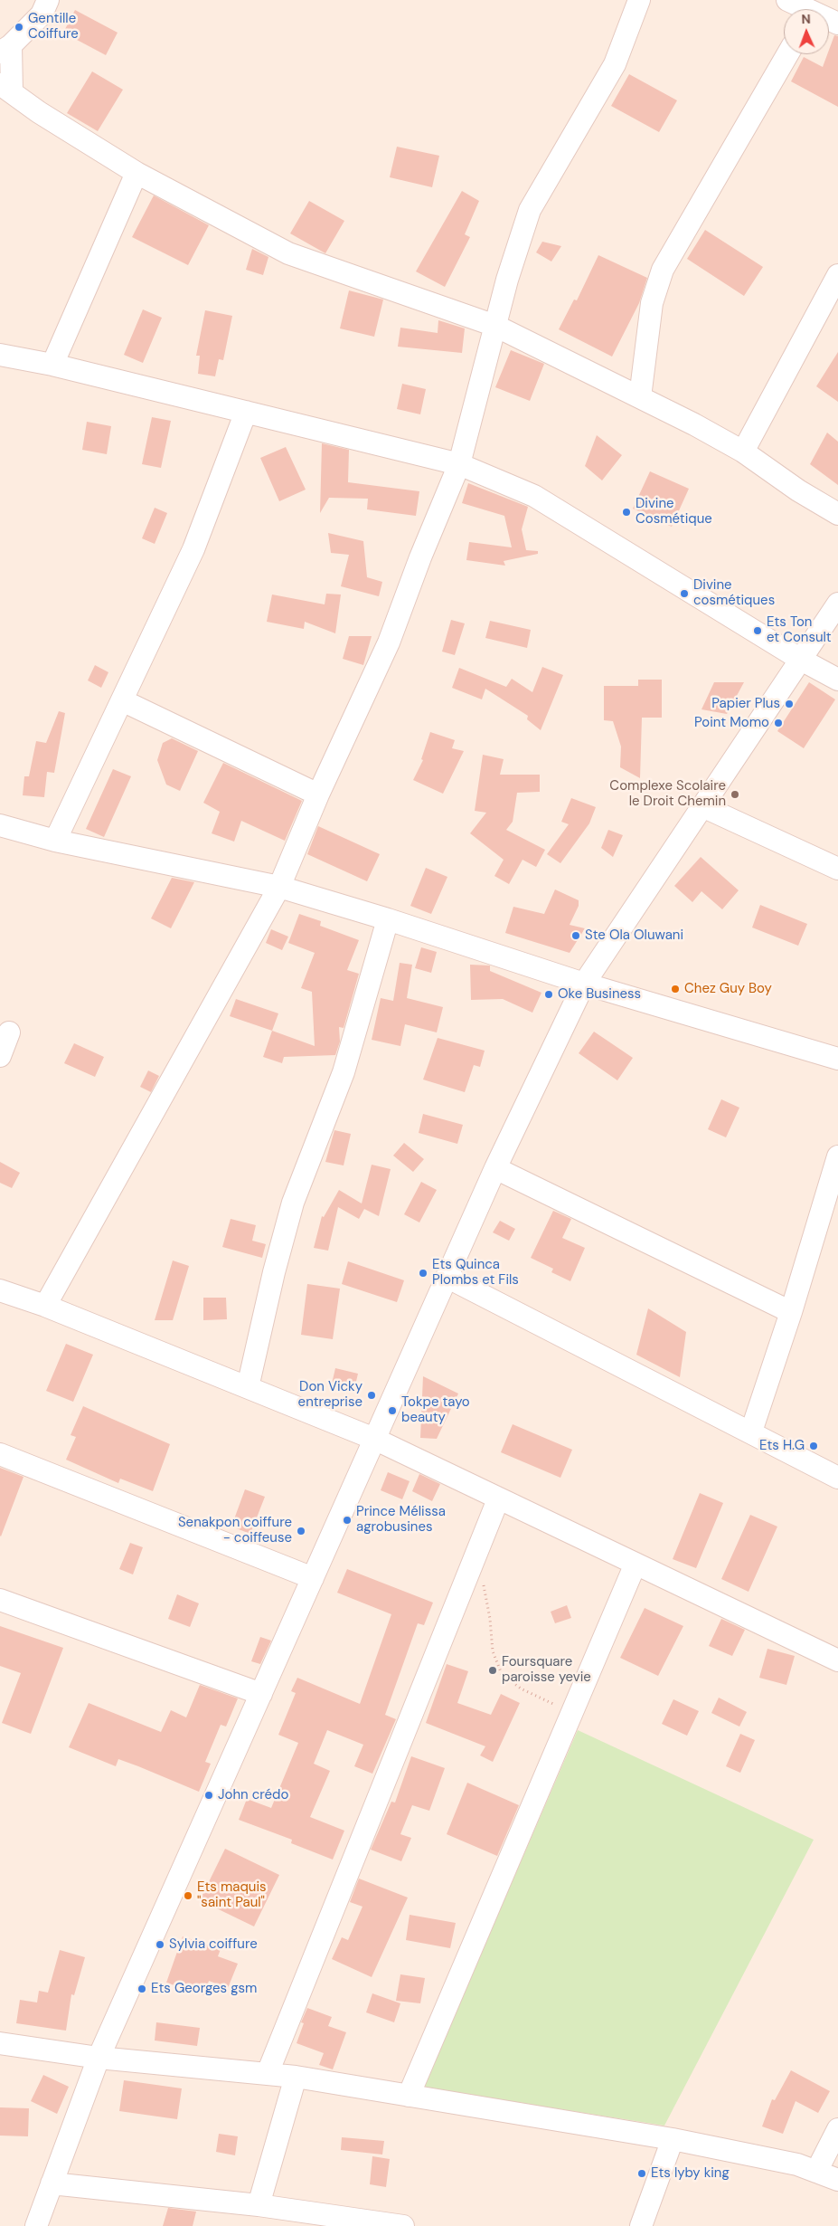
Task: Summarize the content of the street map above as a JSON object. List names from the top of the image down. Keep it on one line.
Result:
{"places":["Gentille Coiffure","Divine Cosmétique","Divine cosmétiques","Ets Ton et Consult","Papier Plus","Point Momo","Complexe Scolaire le Droit Chemin","Ste Ola Oluwani","Chez Guy Boy","Oke Business","Ets Quinca Plombs et Fils","Don Vicky entreprise","Tokpe tayo beauty","Ets H.G","Prince Mélissa agrobusines","Senakpon coiffure - coiffeuse","Foursquare paroisse yevie","John crédo","Ets maquis \"saint Paul\"","Sylvia coiffure","Ets Georges gsm","Ets lyby king"],"north":"top"}
